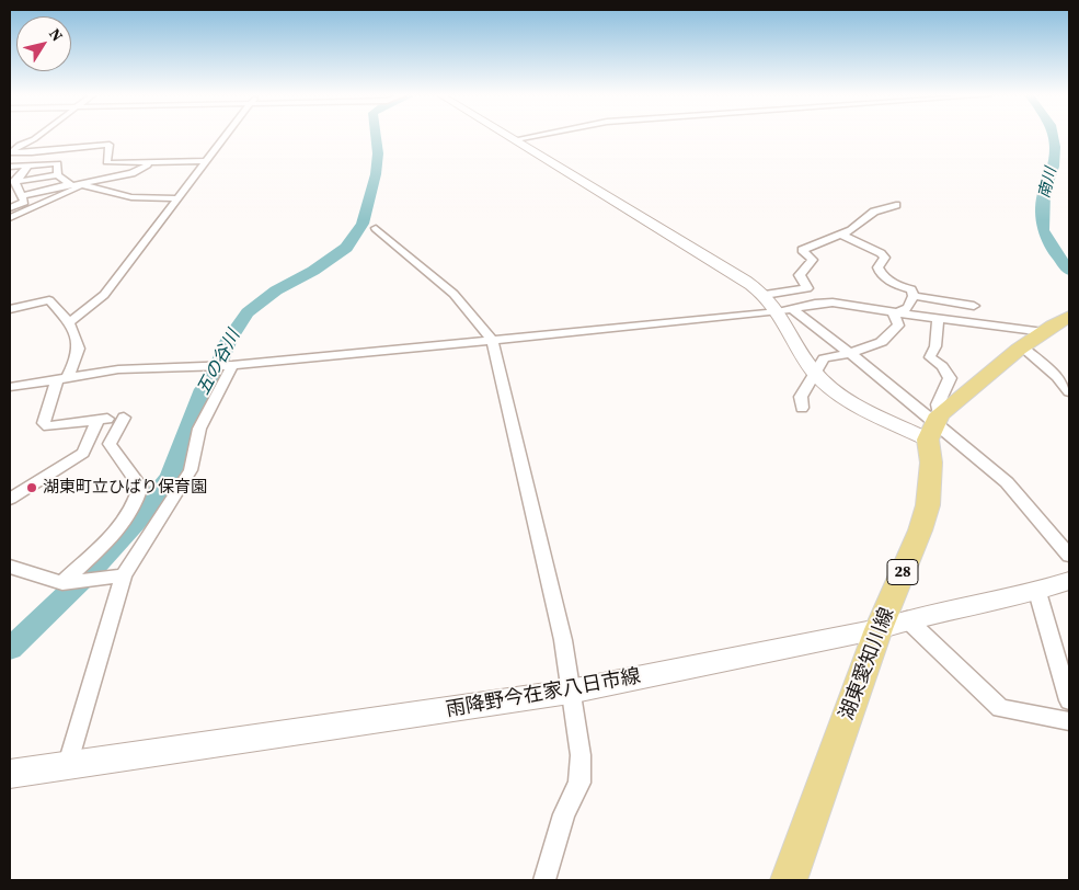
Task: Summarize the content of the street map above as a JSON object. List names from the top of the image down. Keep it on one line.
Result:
{"streets":{"main road":["28","湖東愛知川線"],"street":["雨降野今在家八日市線"]},"crossings":[["湖東愛知川線","雨降野今在家八日市線"]],"water":["南川","五の谷川"],"places":["湖東町立ひばり保育園"],"north":"top right"}
